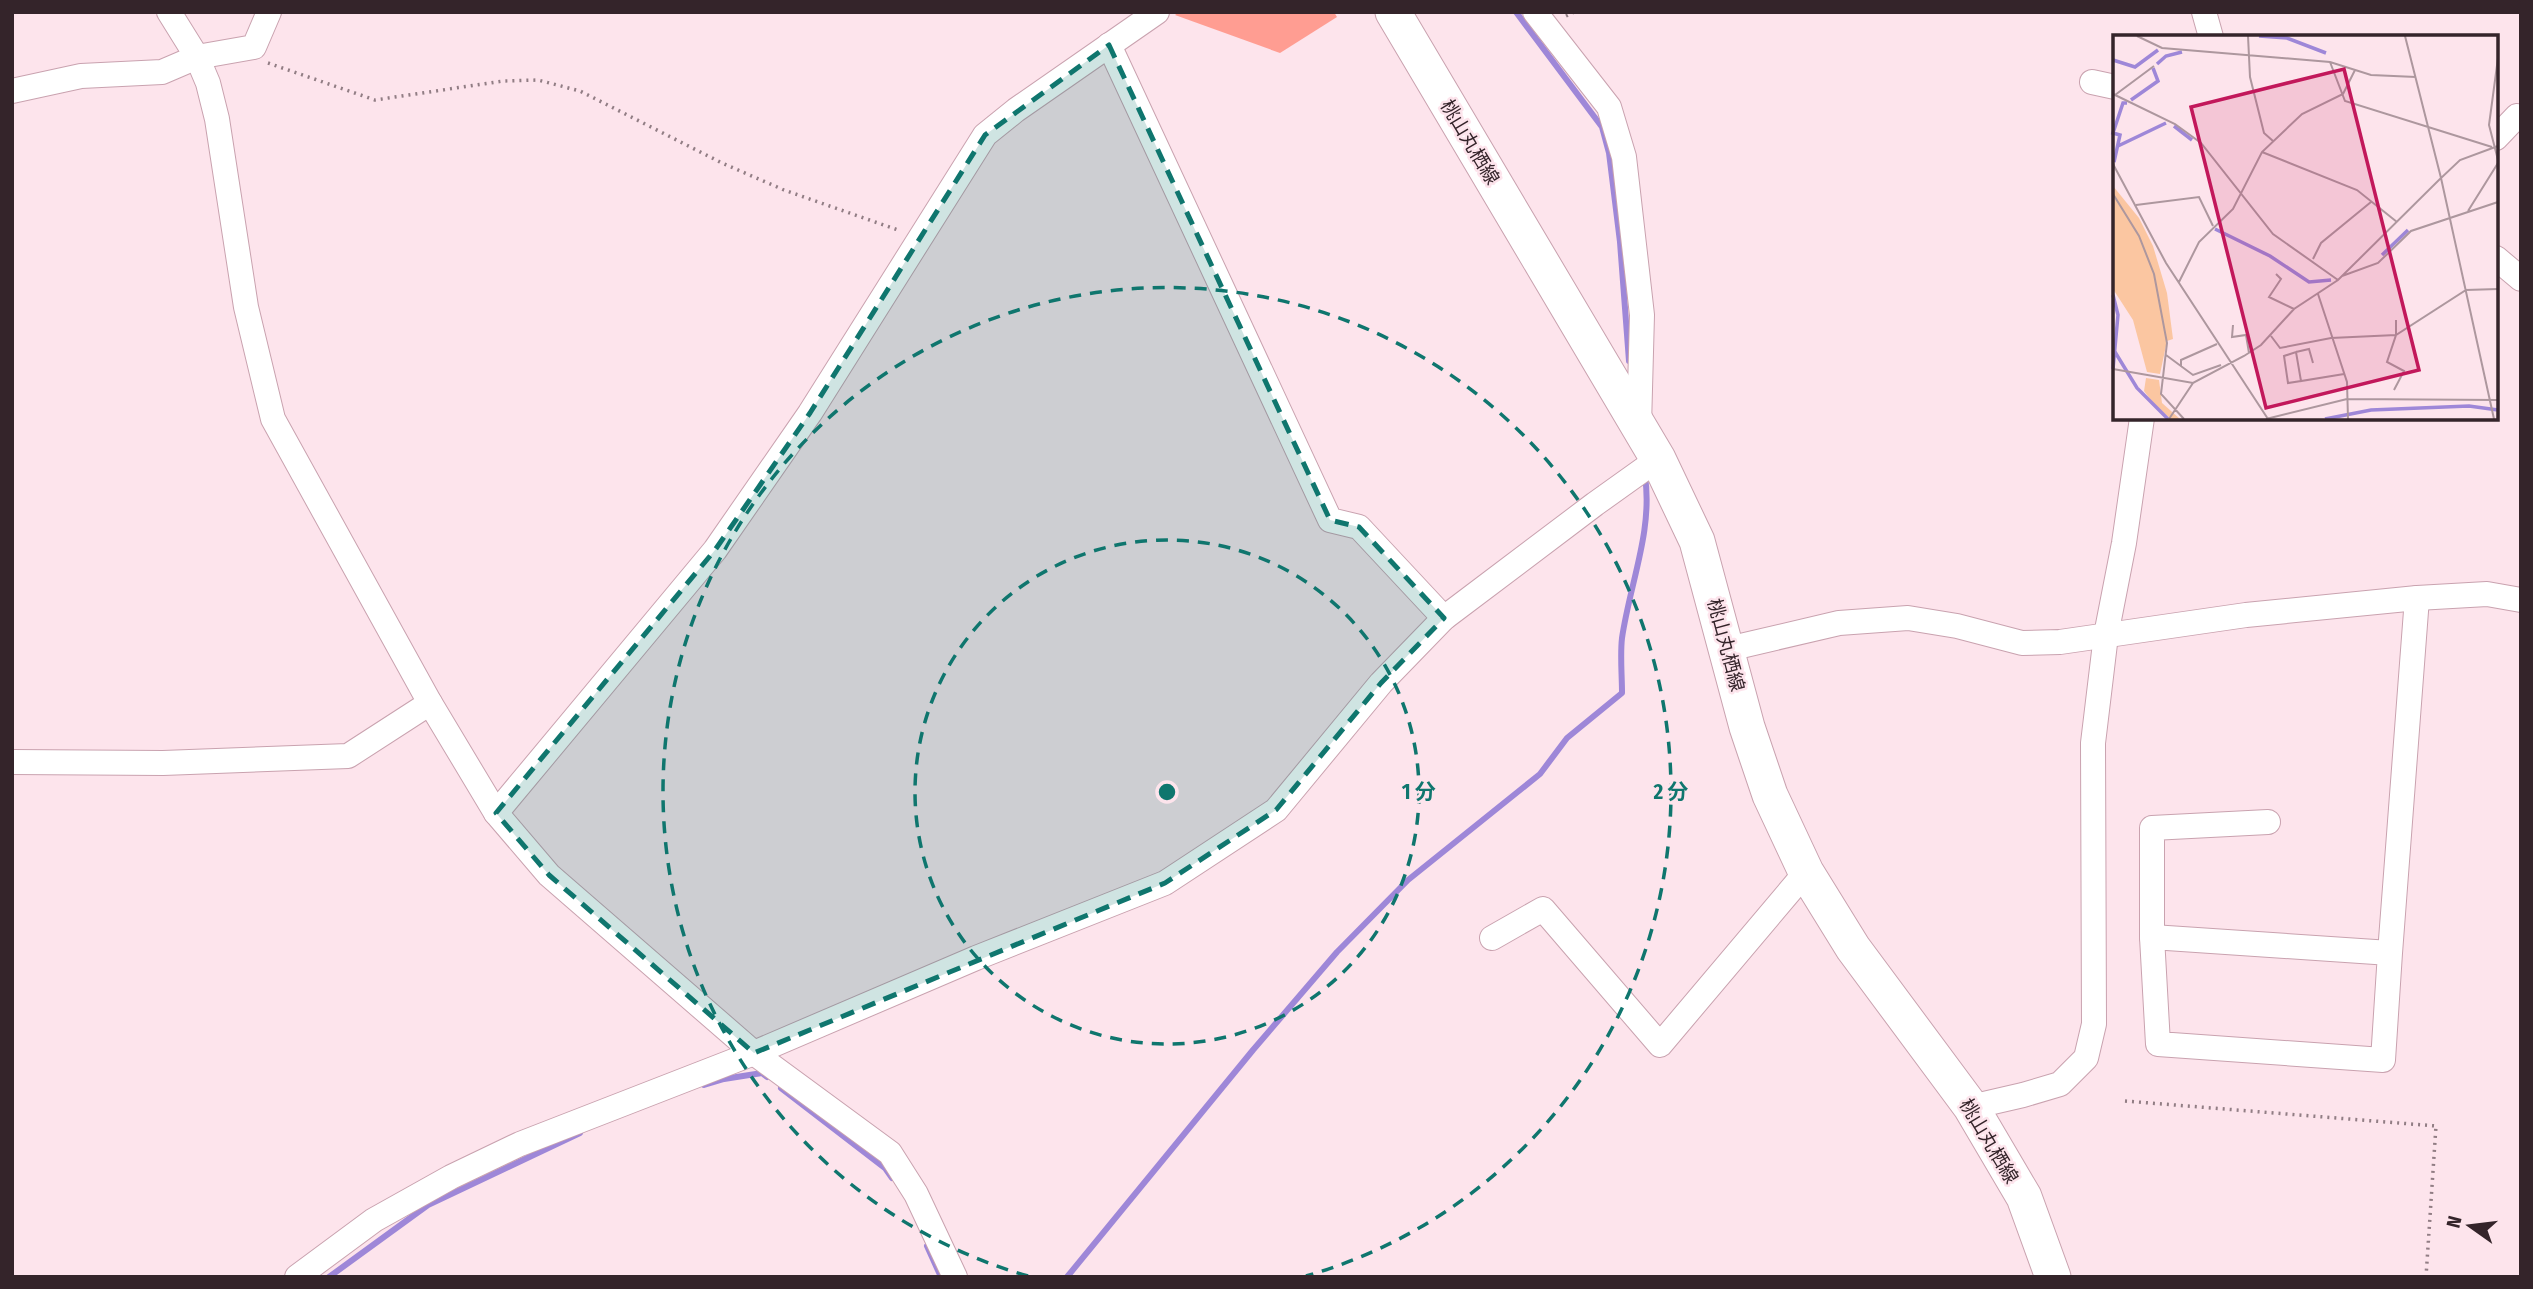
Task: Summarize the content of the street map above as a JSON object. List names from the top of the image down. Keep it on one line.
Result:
{"streets":{"main road":["桃山丸栖線"]},"north":"left","rings":["1 分","2 分"]}
